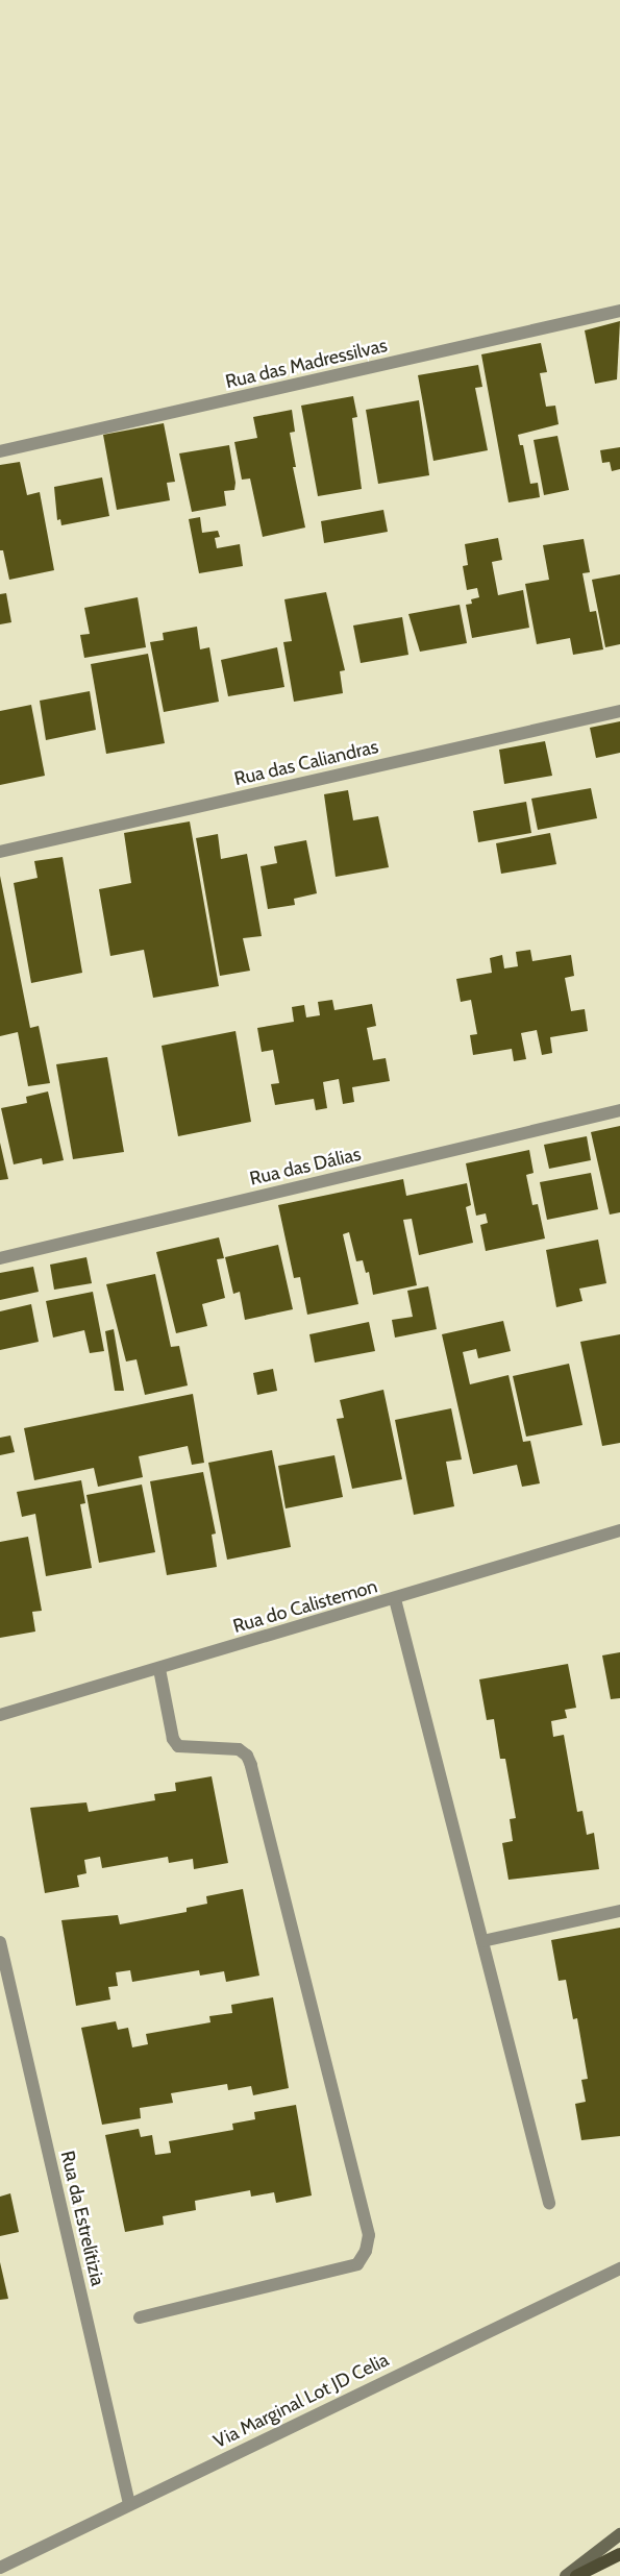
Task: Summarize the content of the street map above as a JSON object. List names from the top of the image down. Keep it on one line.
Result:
{"streets":{"street":["Rua das Madressilvas","Rua das Caliandras","Rua das Dálias","Rua do Calistemon","Rua da Estrelítizia","Via Marginal Lot JD Celia"]},"crossings":[["Rua da Estrelítizia","Via Marginal Lot JD Celia"]]}
